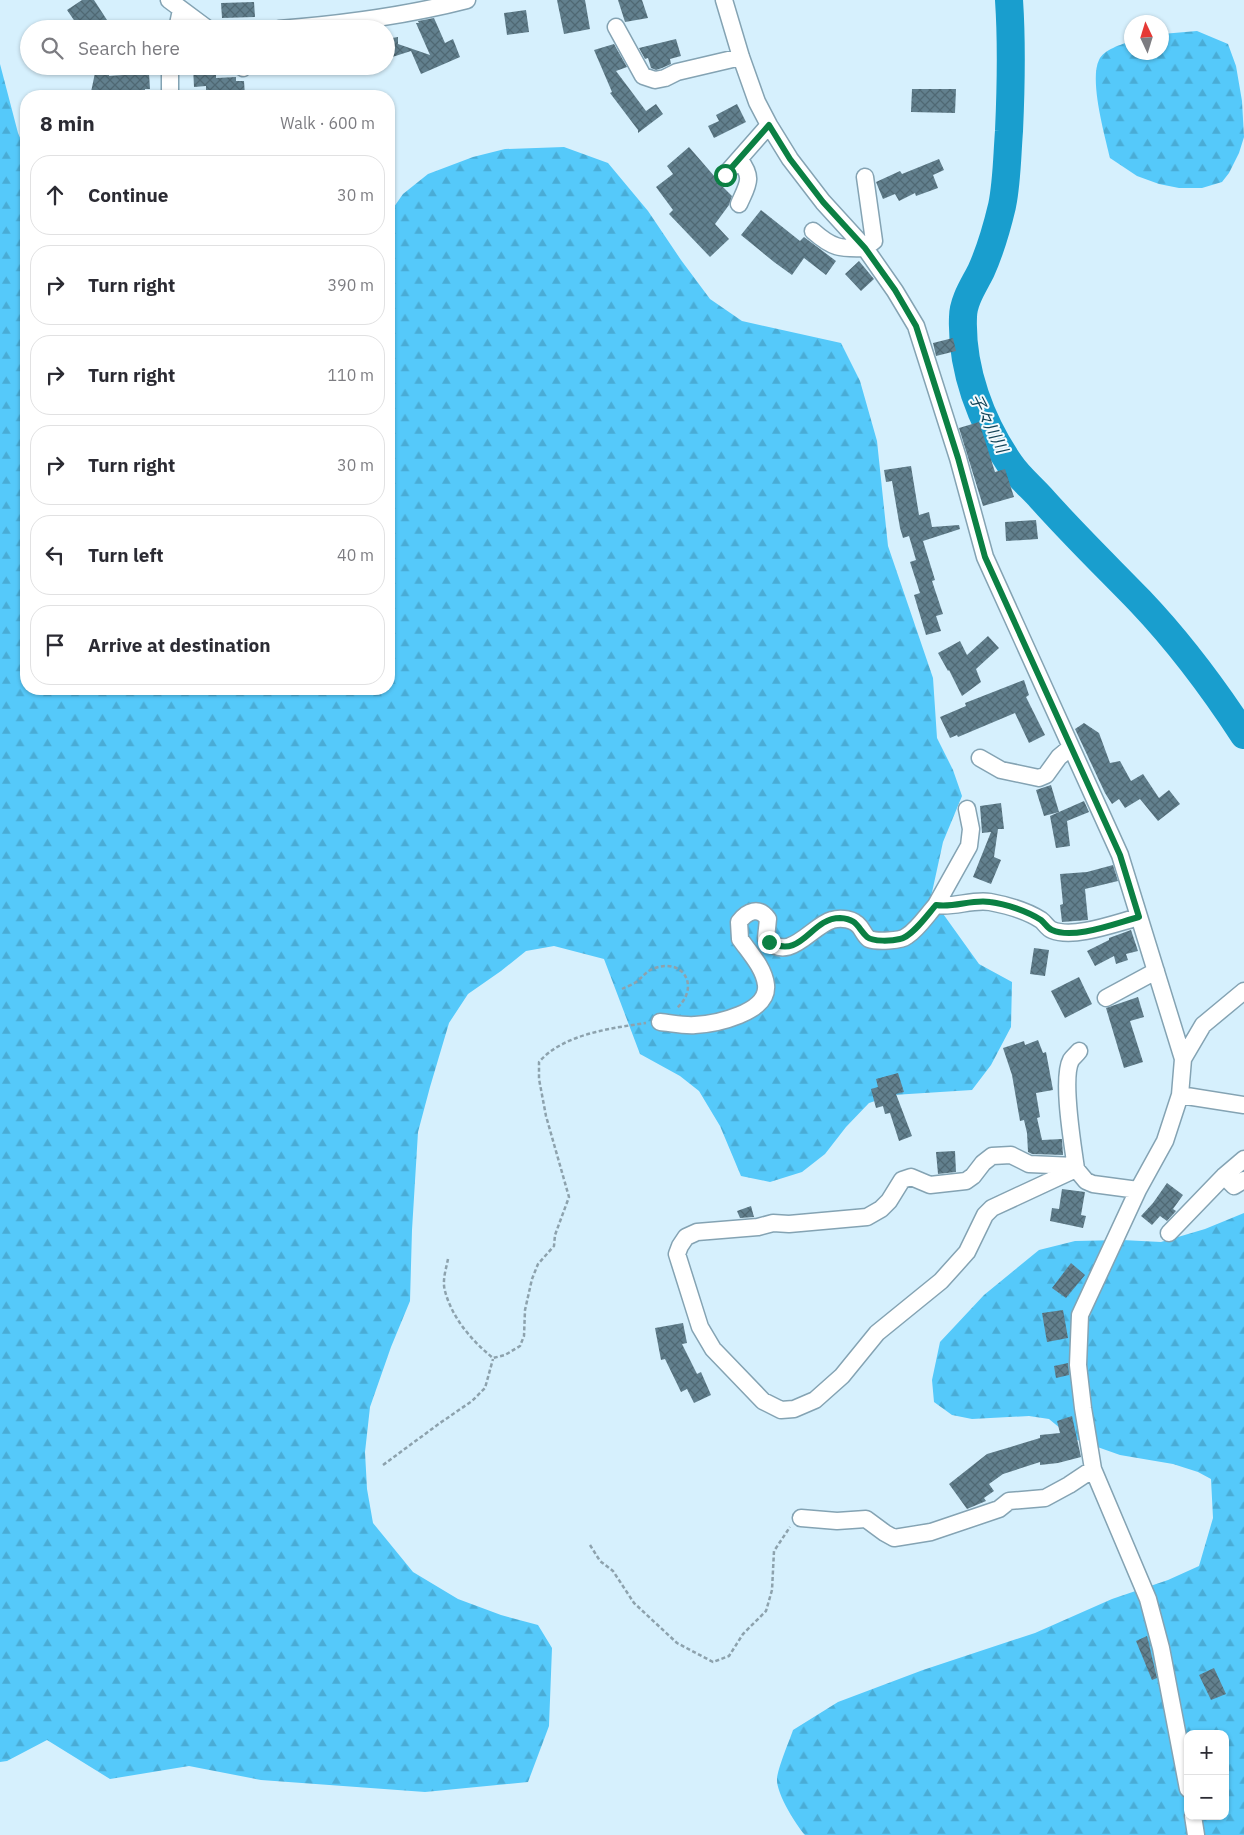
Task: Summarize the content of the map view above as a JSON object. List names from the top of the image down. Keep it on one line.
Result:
{"water":["子々川川"],"north":"top","page":{"search":"Search here","heading":["8 min","Walk · 600 m"],"list":[["Continue","30 m"],["Turn right","390 m"],["Turn right","110 m"],["Turn right","30 m"],["Turn left","40 m"],"Arrive at destination"],"map_buttons":["+","−"]}}
